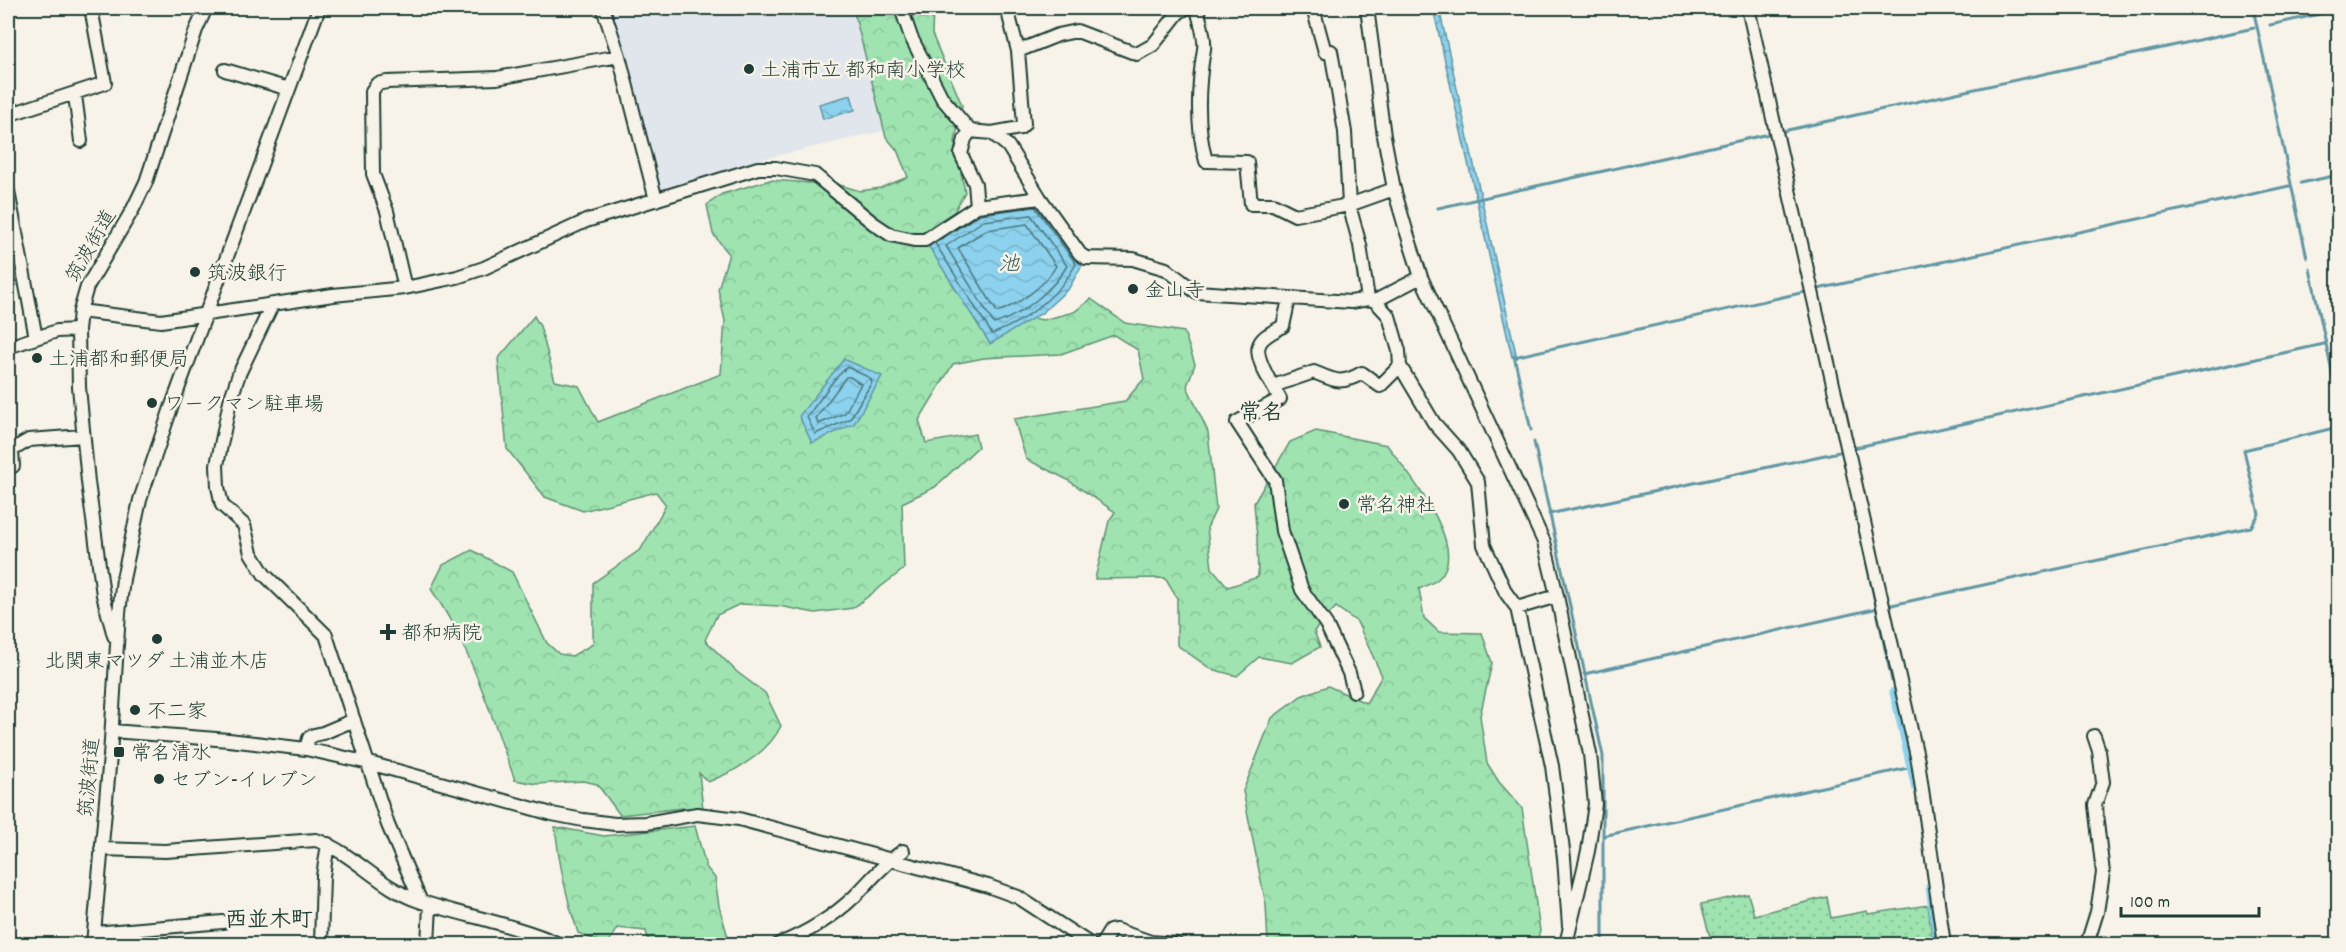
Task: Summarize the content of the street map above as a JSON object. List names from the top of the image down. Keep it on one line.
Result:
{"streets":{"street":["筑波街道"]},"districts":["常名","西並木町"],"water":["池"],"places":{"other":["土浦市立 都和南小学校","筑波銀行","金山寺","土浦都和郵便局","ワークマン駐車場","常名神社","北関東マツダ 土浦並木店","不二家","セブン-イレブン"],"health":["都和病院"],"transit":["常名清水"]},"scale_bar":"100 m"}
